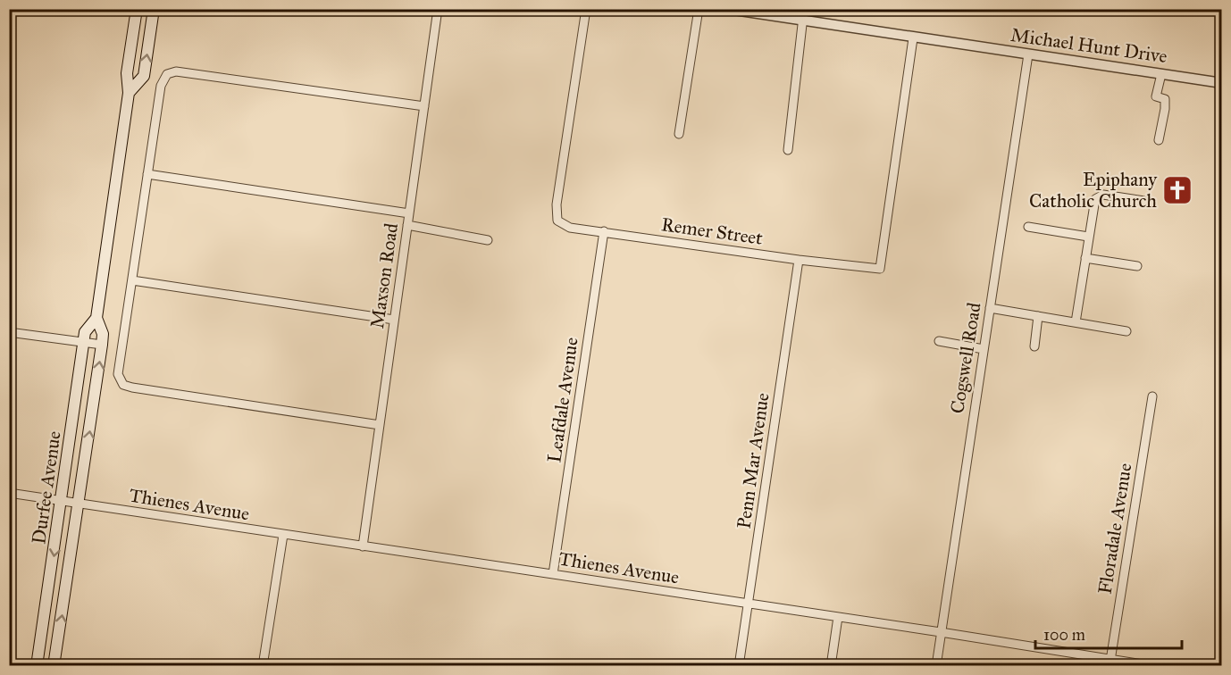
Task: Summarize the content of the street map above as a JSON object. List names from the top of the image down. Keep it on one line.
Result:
{"streets":{"main road":["Durfee Avenue"],"street":["Michael Hunt Drive","Remer Street","Maxson Road","Cogswell Road","Leafdale Avenue","Penn Mar Avenue","Thienes Avenue","Floradale Avenue"]},"crossings":[["Michael Hunt Drive","Remer Street"],["Michael Hunt Drive","Cogswell Road"],["Remer Street","Leafdale Avenue"],["Remer Street","Penn Mar Avenue"],["Maxson Road","Thienes Avenue"],["Cogswell Road","Thienes Avenue"],["Leafdale Avenue","Thienes Avenue"],["Penn Mar Avenue","Thienes Avenue"],["Durfee Avenue","Thienes Avenue"],["Thienes Avenue","Floradale Avenue"]],"places":{"church":["Epiphany Catholic Church"]},"scale_bar":"100 m"}
